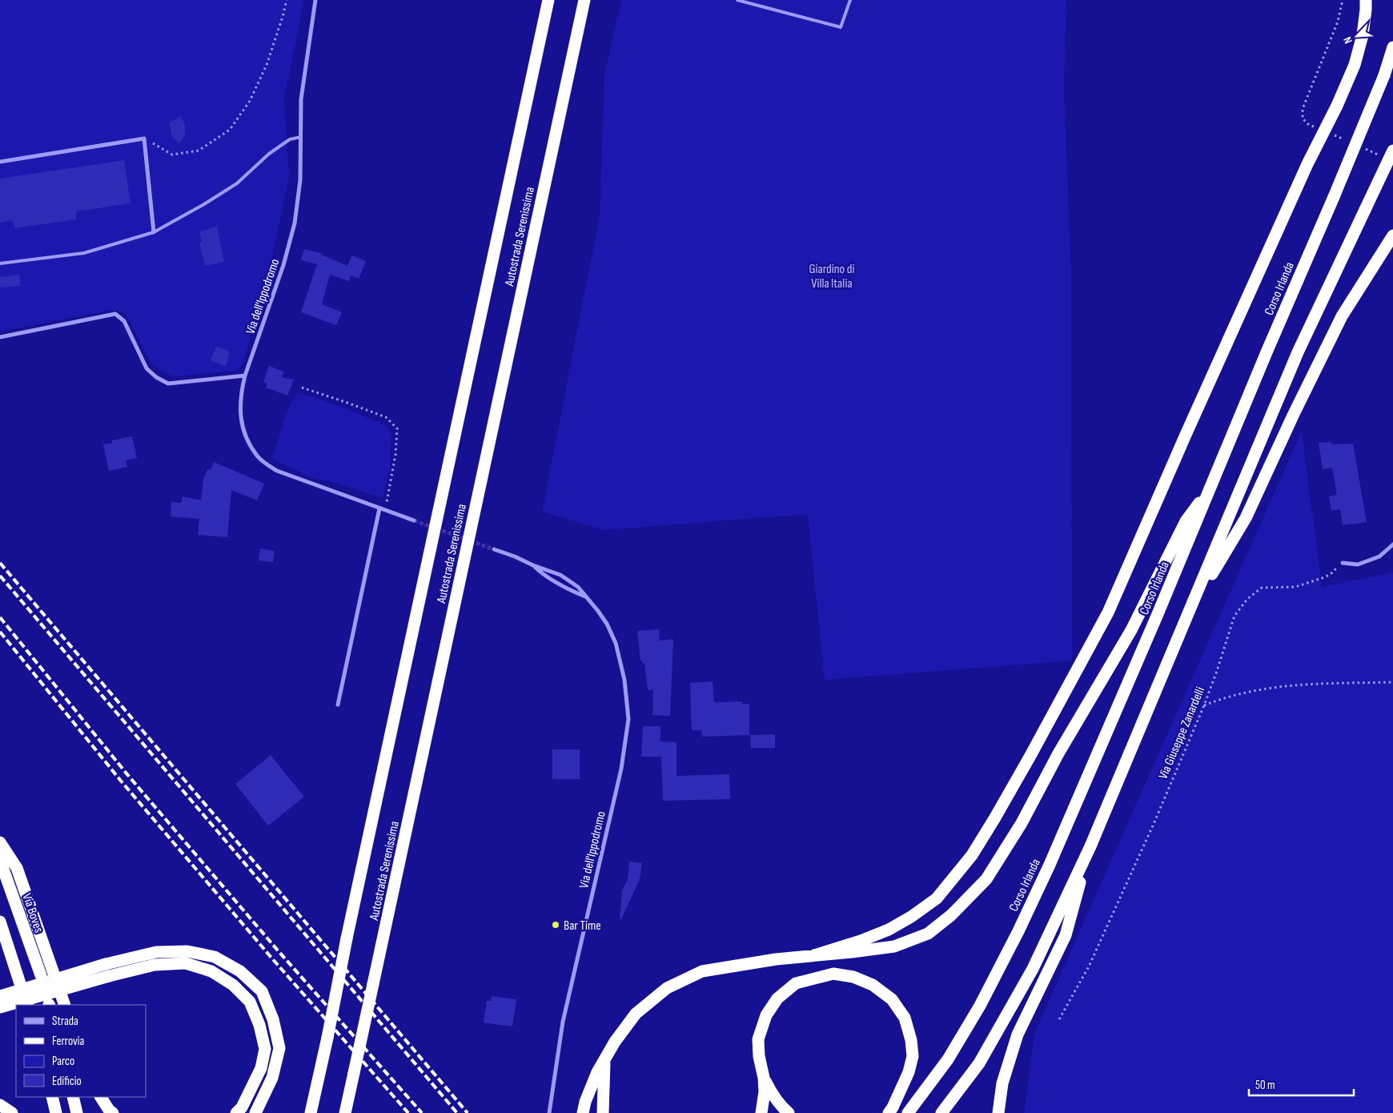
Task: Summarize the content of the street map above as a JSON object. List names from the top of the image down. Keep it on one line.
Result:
{"streets":{"highway":["Autostrada Serenissima","Corso Irlanda","Via Boves"],"street":["Via dell'Ippodromo"],"path":["Via Giuseppe Zanardelli"]},"parks":["Giardino di Villa Italia"],"places":["Bar Time"],"legend":["Strada","Ferrovia","Parco","Edificio"],"scale_bar":"50 m","north":"bottom left"}
